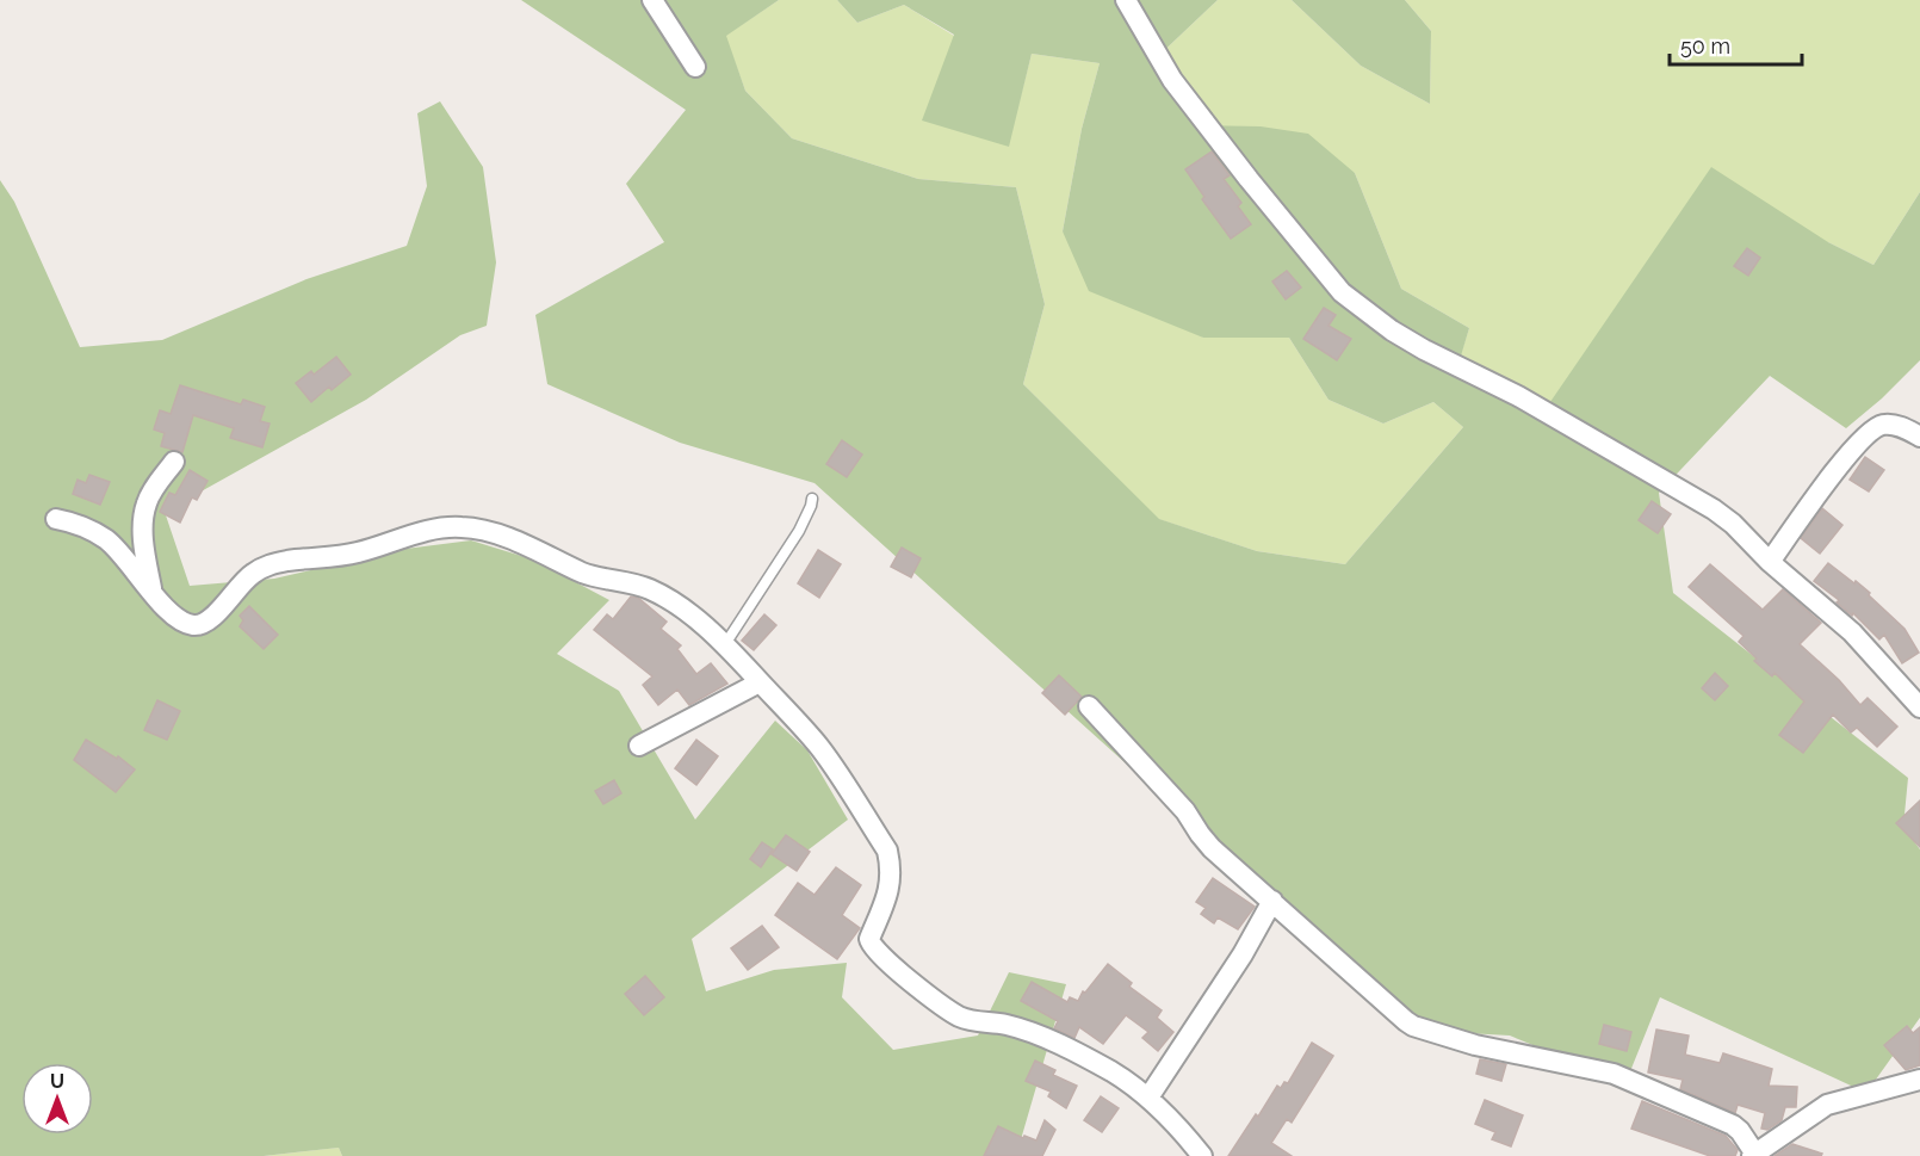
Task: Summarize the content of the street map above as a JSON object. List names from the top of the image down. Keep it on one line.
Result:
{"scale_bar":"50 m","north":"top"}
